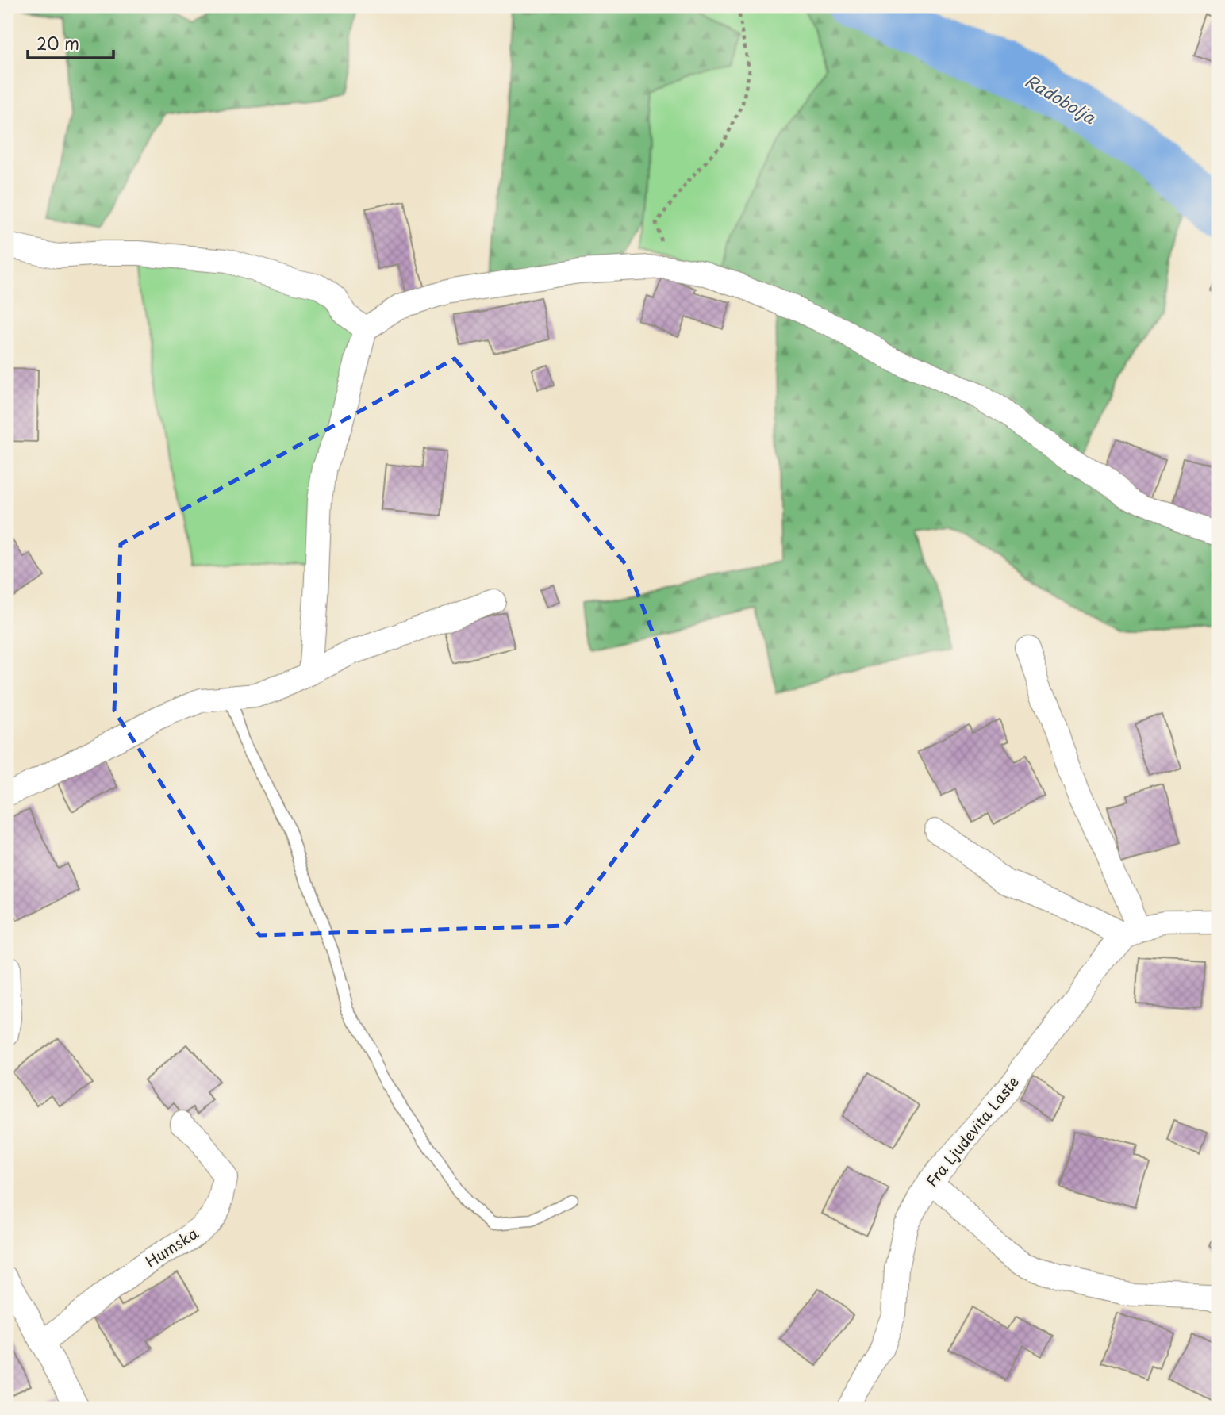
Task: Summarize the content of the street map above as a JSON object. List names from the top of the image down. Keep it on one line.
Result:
{"streets":{"street":["Fra Ljudevita Laste","Humska"]},"water":["Radobolja"],"scale_bar":"20 m"}
